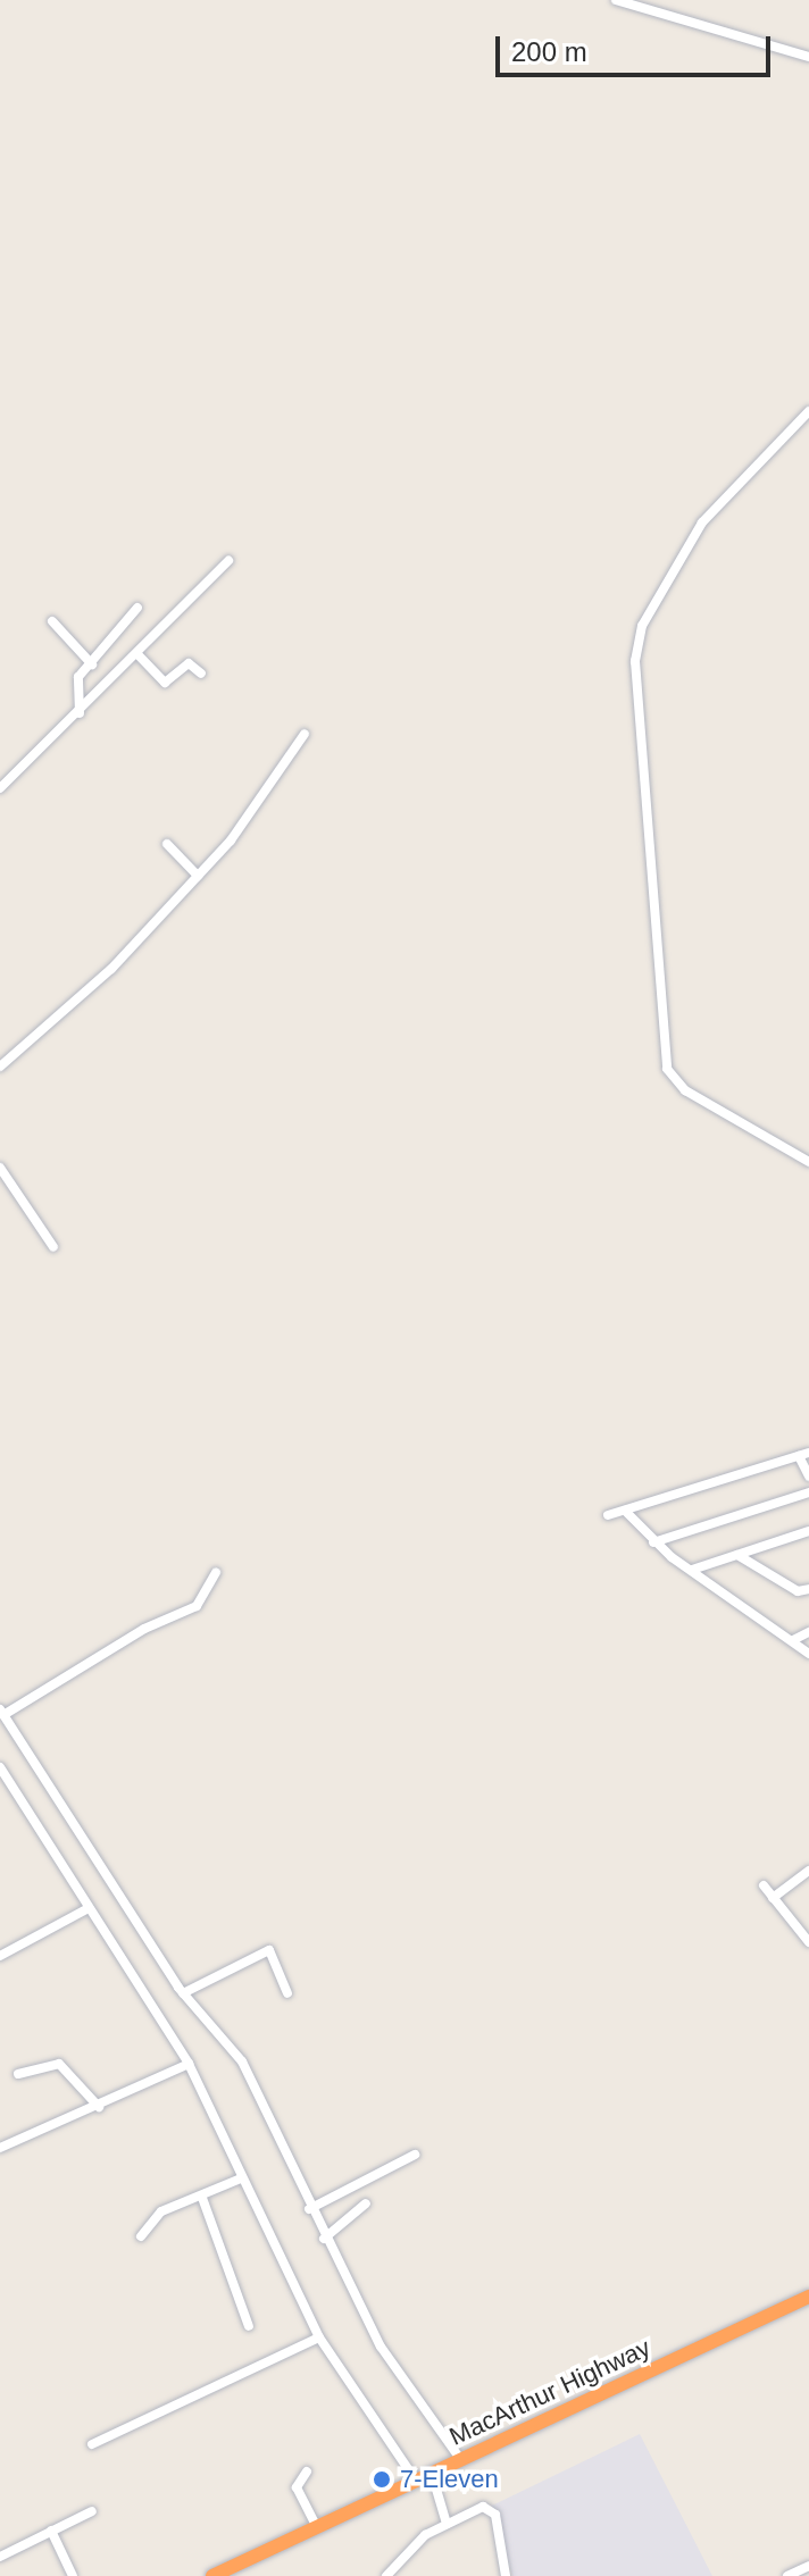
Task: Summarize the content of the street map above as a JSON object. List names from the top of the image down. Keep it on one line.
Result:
{"streets":{"highway":["MacArthur Highway"]},"places":["7-Eleven"],"scale_bar":"200 m"}
